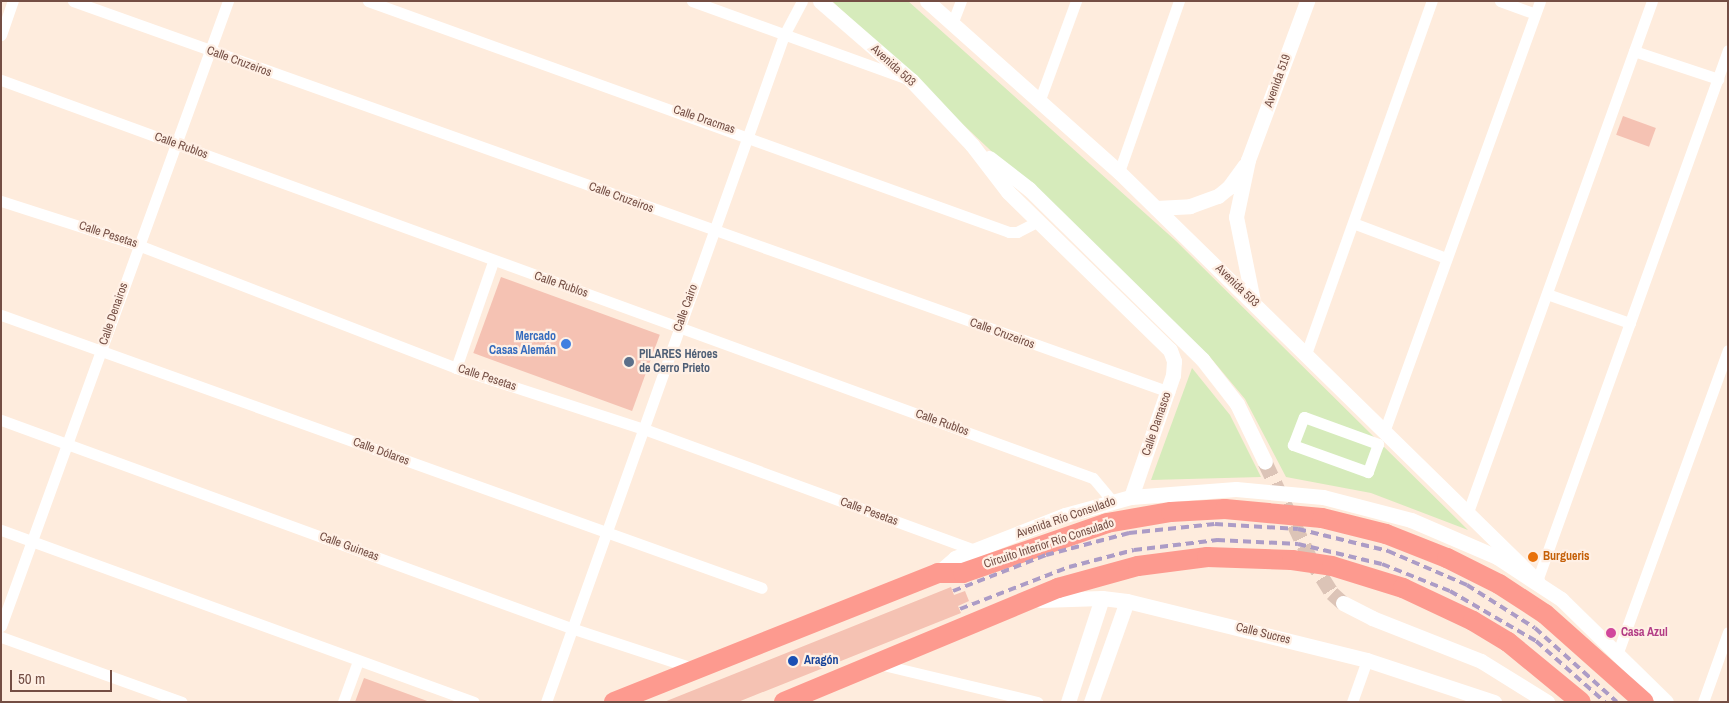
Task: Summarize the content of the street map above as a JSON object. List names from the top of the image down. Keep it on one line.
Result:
{"streets":{"highway":["Avenida Río Consulado","Circuito Interior Río Consulado"],"street":["Calle Cruzeiros","Avenida 503","Avenida 519","Calle Dracmas","Calle Rublos","Calle Pesetas","Calle Cairo","Calle Denairos","Calle Damasco","Calle Dólares","Calle Guineas","Calle Sucres"]},"crossings":[["Calle Cruzeiros","Calle Cairo"],["Calle Cruzeiros","Calle Denairos"],["Calle Cruzeiros","Calle Damasco"],["Avenida 503","Avenida 519"],["Avenida 503","Calle Dracmas"],["Avenida 503","Calle Damasco"],["Avenida 503","Avenida Río Consulado"],["Calle Dracmas","Calle Cairo"],["Calle Rublos","Calle Cairo"],["Calle Rublos","Calle Denairos"],["Calle Rublos","Avenida Río Consulado"],["Calle Pesetas","Calle Cairo"],["Calle Pesetas","Calle Denairos"],["Calle Pesetas","Avenida Río Consulado"],["Calle Cairo","Calle Dólares"],["Calle Cairo","Calle Guineas"],["Calle Denairos","Calle Dólares"],["Calle Denairos","Calle Guineas"],["Calle Damasco","Avenida Río Consulado"],["Avenida Río Consulado","Circuito Interior Río Consulado"],["Avenida Río Consulado","Calle Guineas"]],"places":["Mercado Casas Alemán","PILARES Héroes de Cerro Prieto","Burgueris","Casa Azul","Aragón"],"scale_bar":"50 m"}
